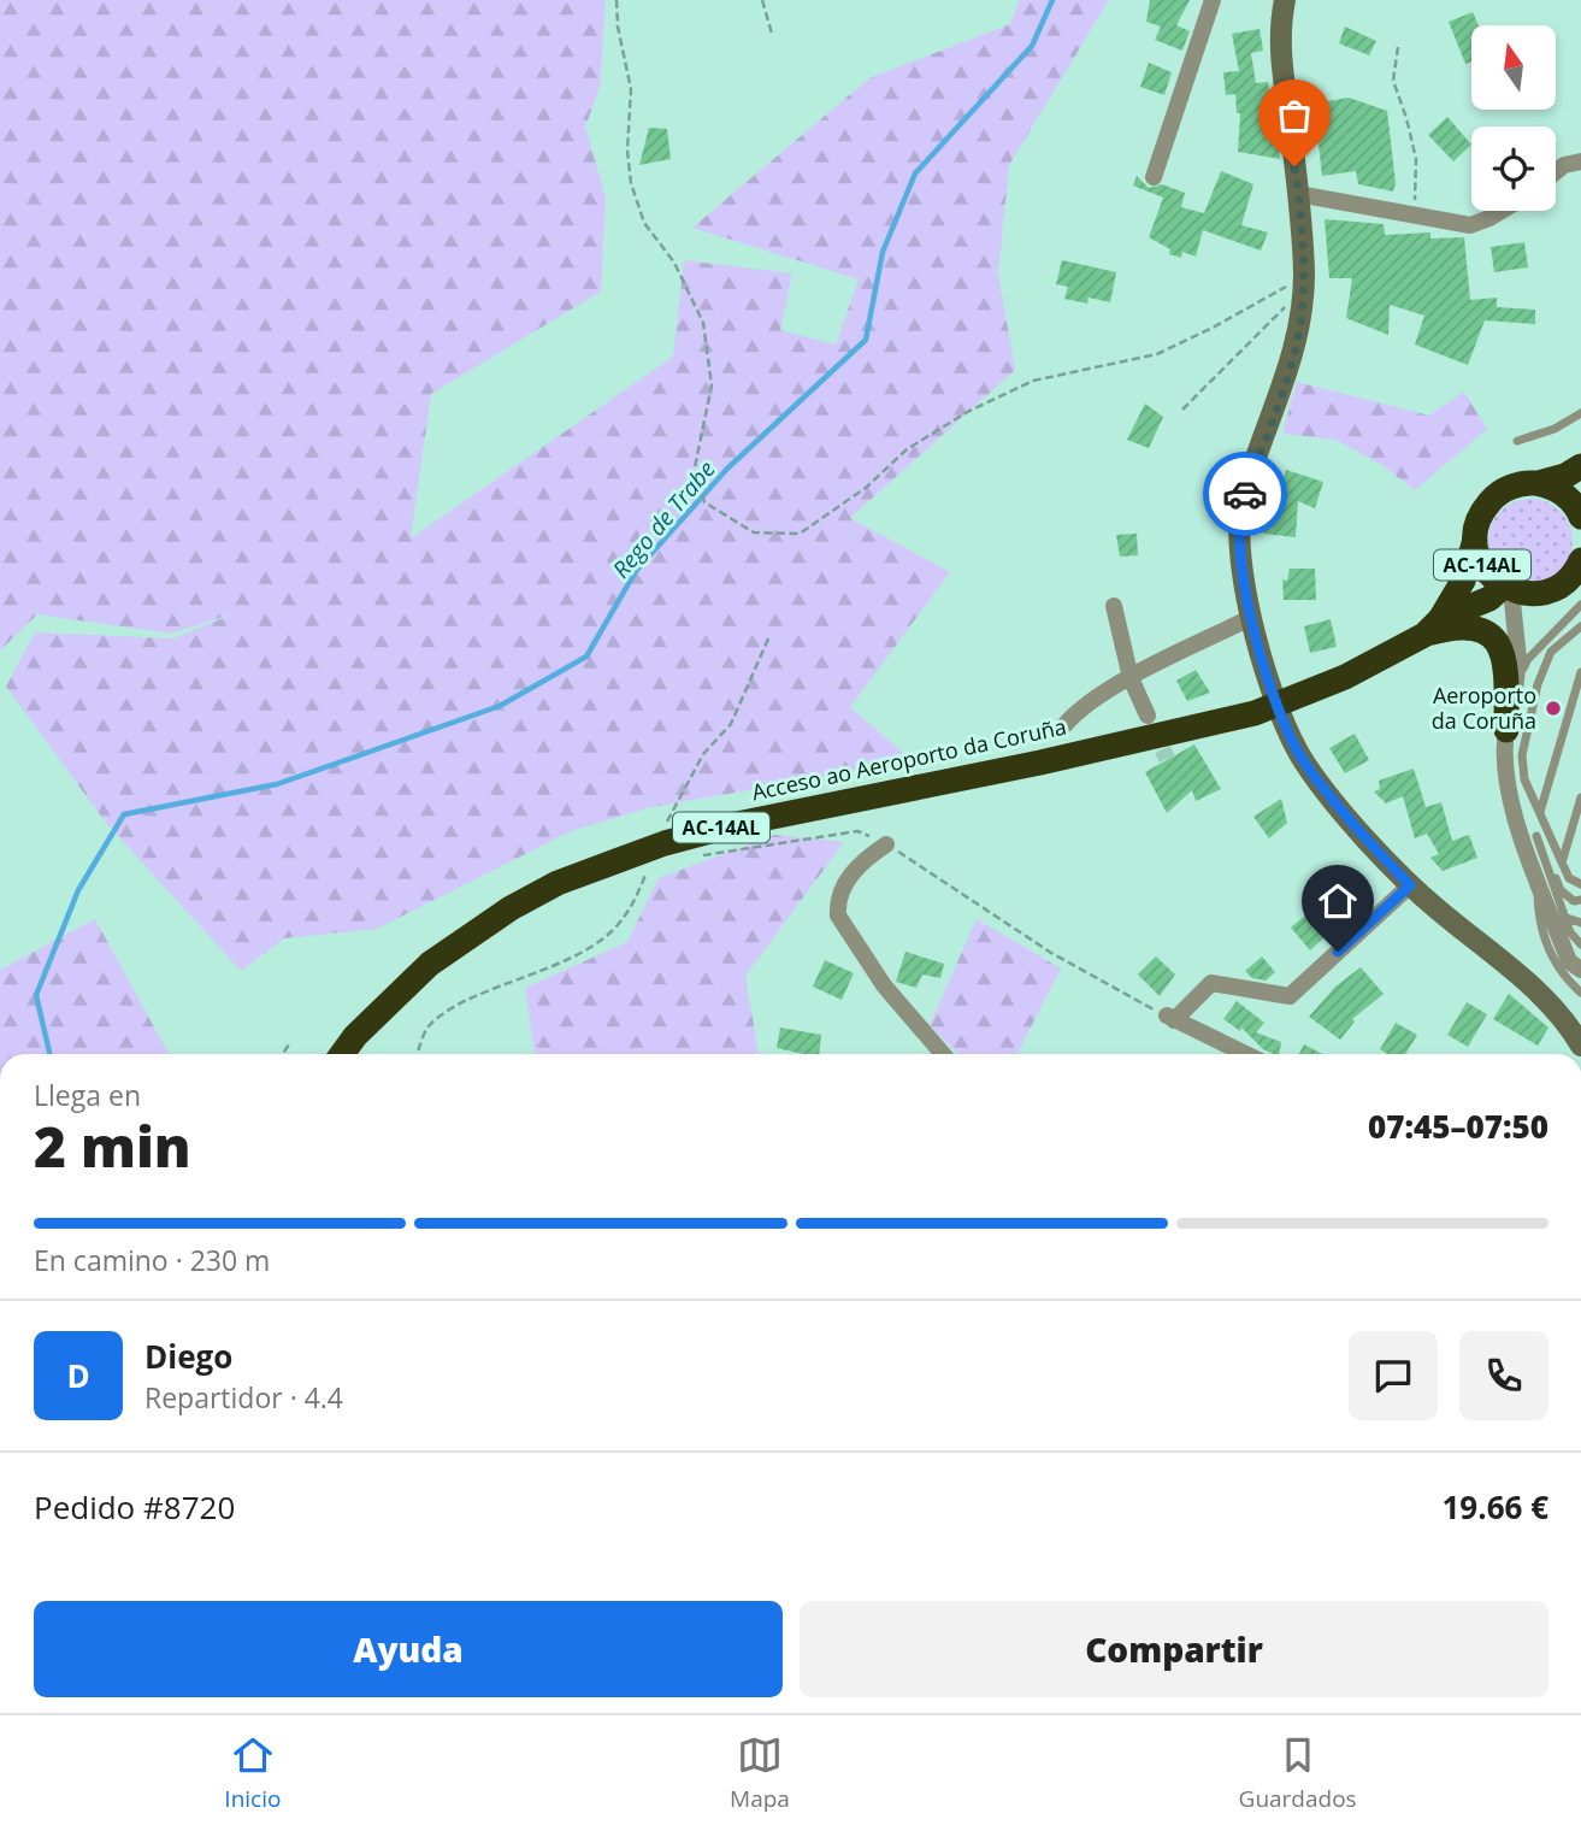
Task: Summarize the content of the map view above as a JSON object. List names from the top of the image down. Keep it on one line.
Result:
{"streets":{"highway":["AC-14AL","Acceso ao Aeroporto da Coruña"]},"crossings":[["AC-14AL","Acceso ao Aeroporto da Coruña"]],"water":["Rego de Trabe"],"places":["Aeroporto da Coruña"],"north":"top","page":{"heading":["2 min","Llega en","07:45–07:50"],"panel":["Diego","Repartidor · 4.4","Pedido #8720","19.66 €"],"bar":"En camino · 230 m","round":"D","buttons":["Ayuda","Compartir"],"tabs":["Inicio","Mapa","Guardados"]}}
